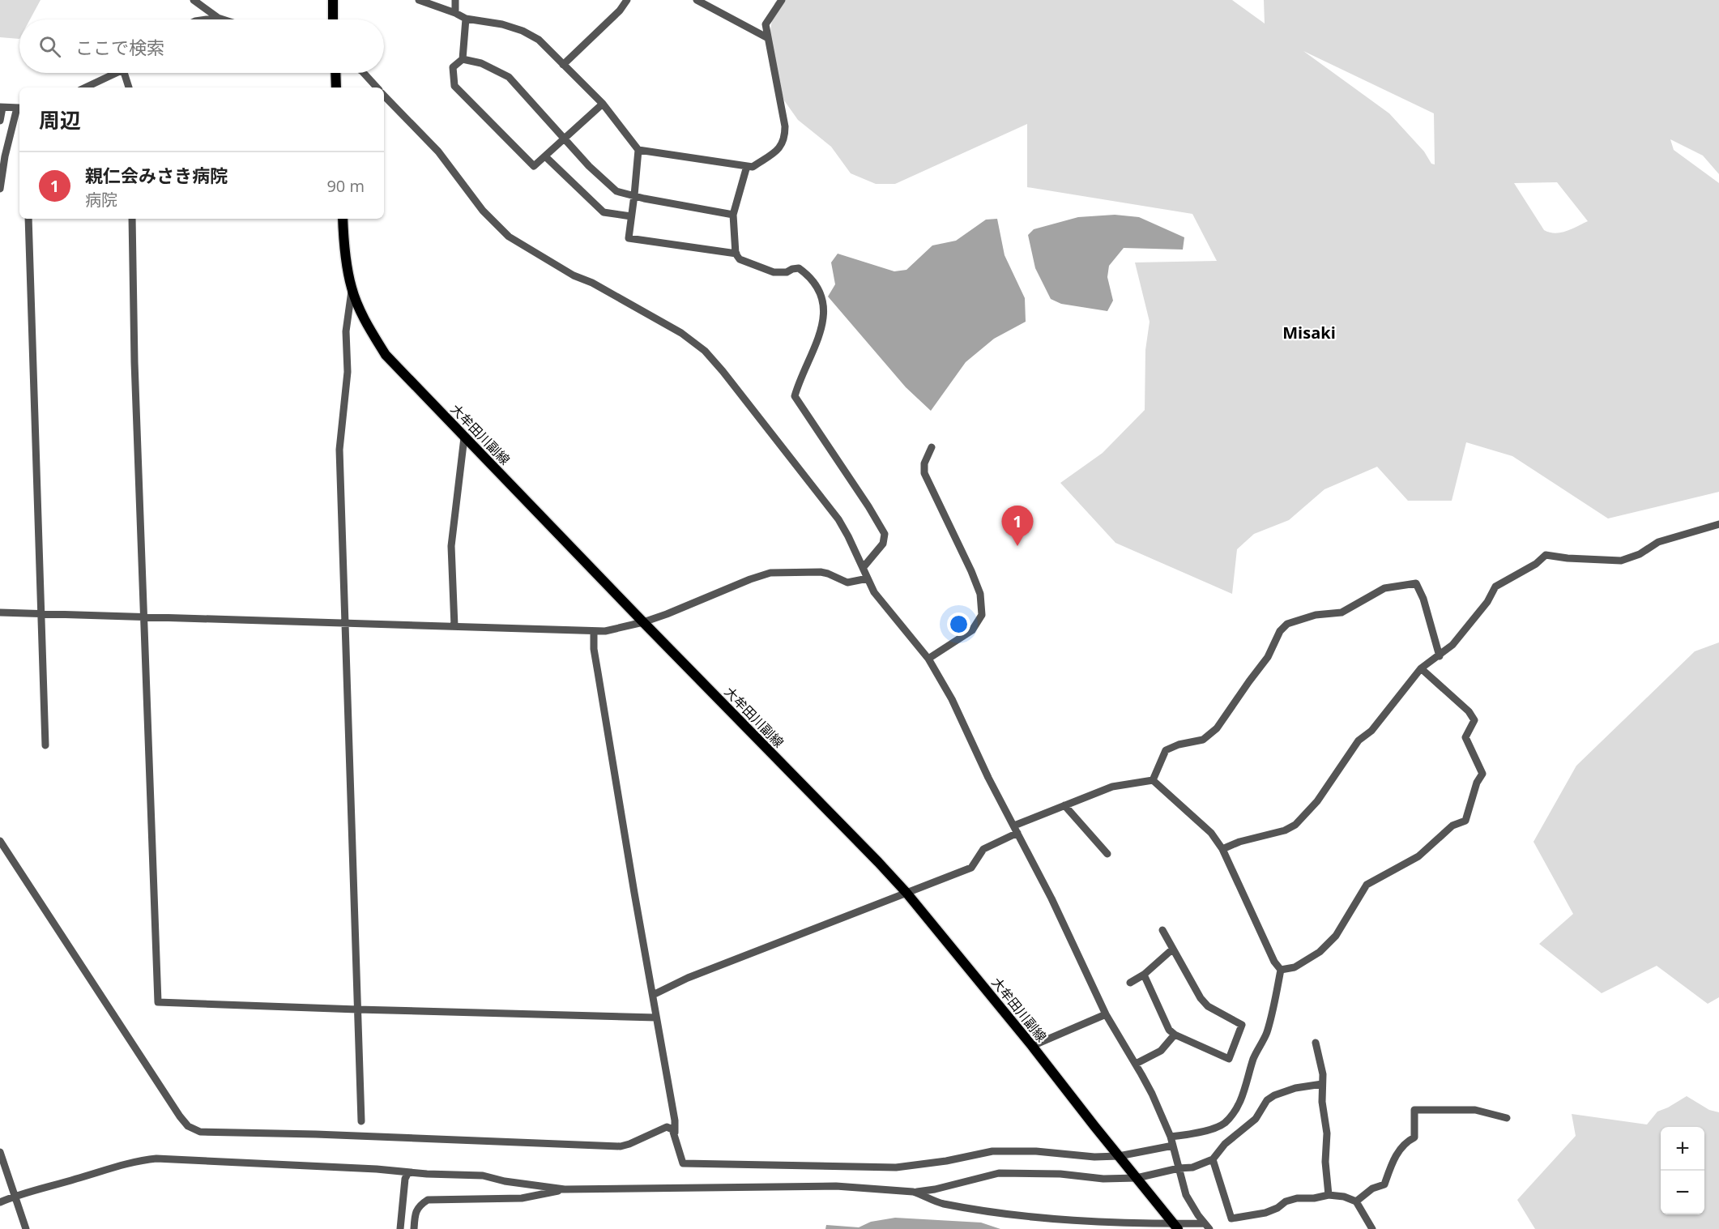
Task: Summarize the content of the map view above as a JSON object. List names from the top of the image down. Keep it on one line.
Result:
{"streets":{"main road":["大牟田川副線"]},"districts":["Misaki"],"page":{"search":"ここで検索","heading":"周辺","list":[{"mark":"1","name":"親仁会みさき病院","note":"病院","value":"90 m"}],"pins":"1","map_buttons":["+","−"]}}
